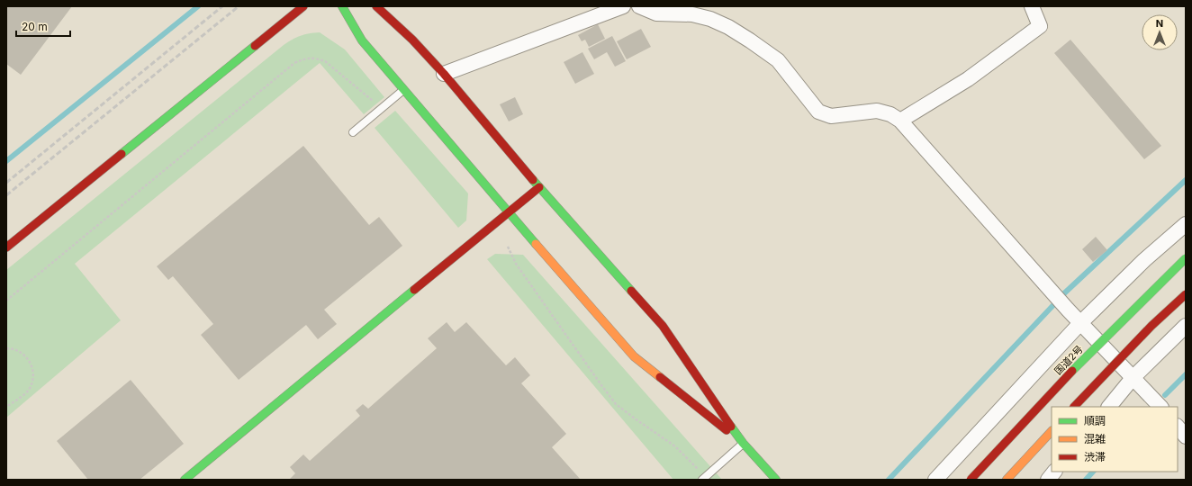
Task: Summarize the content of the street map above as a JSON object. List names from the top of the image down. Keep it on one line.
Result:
{"streets":{"main road":["国道2号"]},"legend":["順調","混雑","渋滞"],"scale_bar":"20 m","north":"top"}
